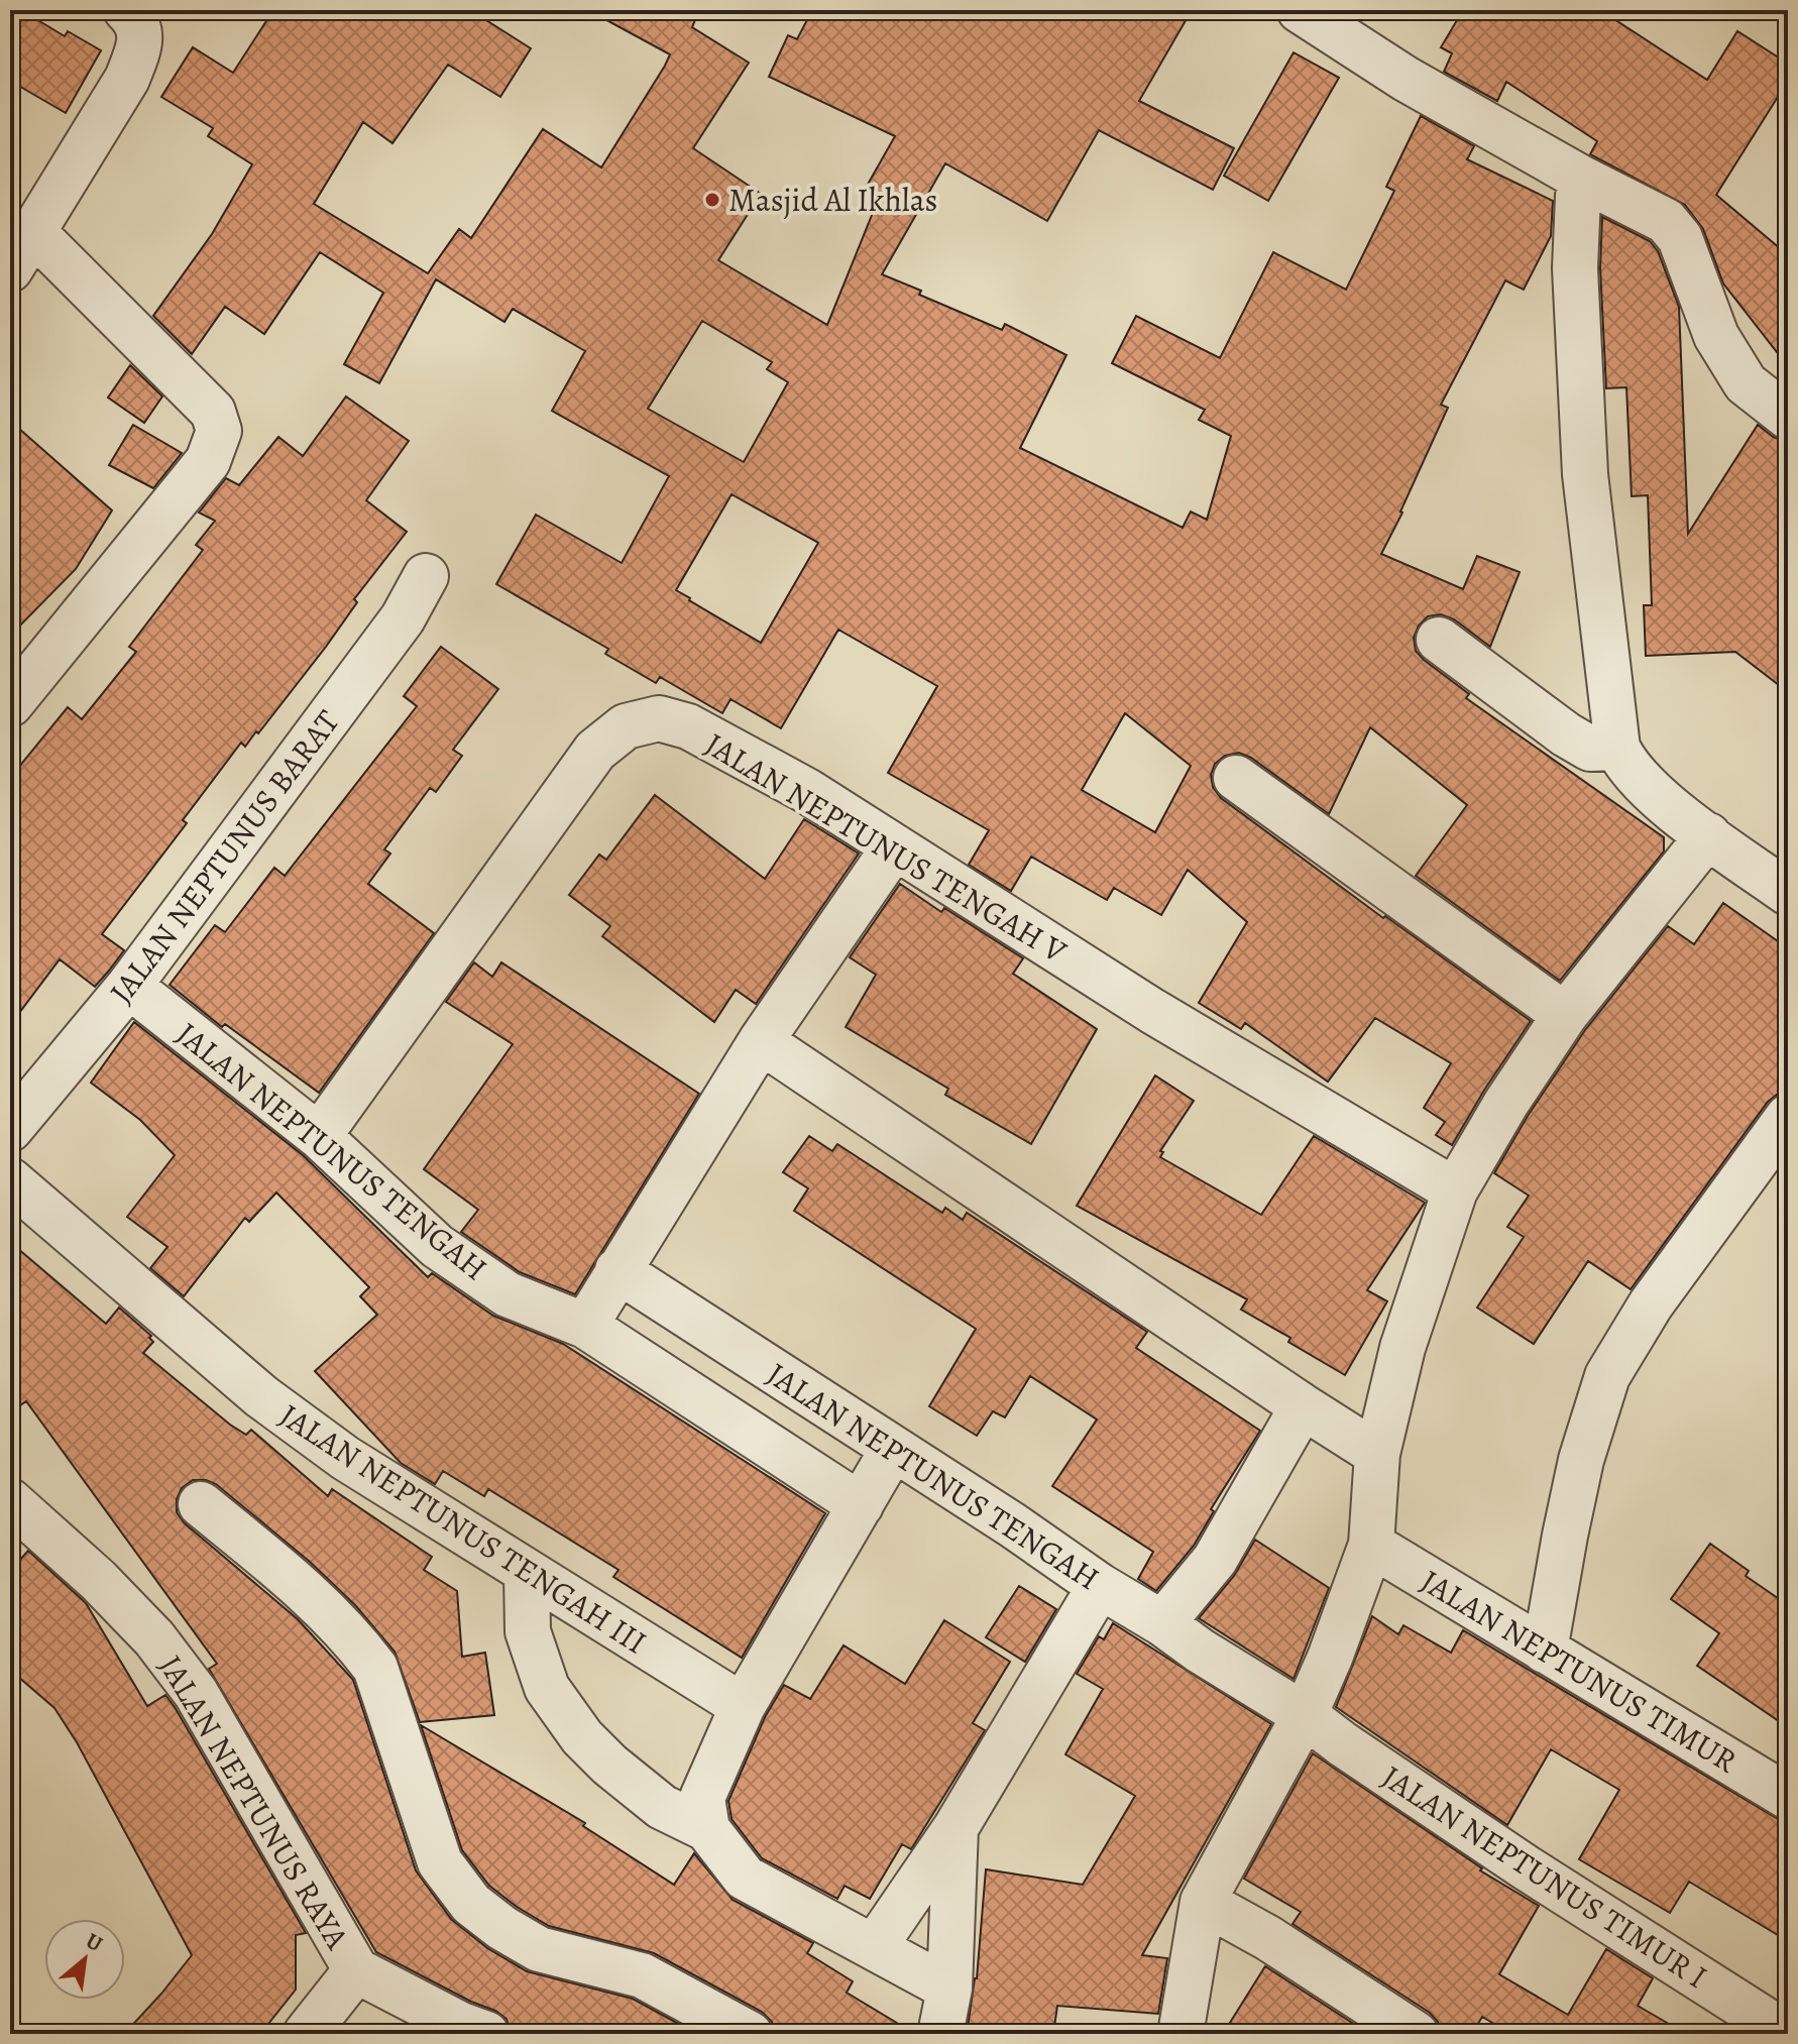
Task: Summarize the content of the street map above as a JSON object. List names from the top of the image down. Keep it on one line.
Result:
{"streets":{"street":["JALAN NEPTUNUS TENGAH V","JALAN NEPTUNUS BARAT","JALAN NEPTUNUS TENGAH","JALAN NEPTUNUS TENGAH III","JALAN NEPTUNUS TIMUR","JALAN NEPTUNUS RAYA","JALAN NEPTUNUS TIMUR I"]},"crossings":[["JALAN NEPTUNUS TENGAH V","JALAN NEPTUNUS TENGAH"],["JALAN NEPTUNUS BARAT","JALAN NEPTUNUS TENGAH"],["JALAN NEPTUNUS TENGAH","JALAN NEPTUNUS TIMUR I"]],"places":["Masjid Al Ikhlas"],"north":"top right"}
